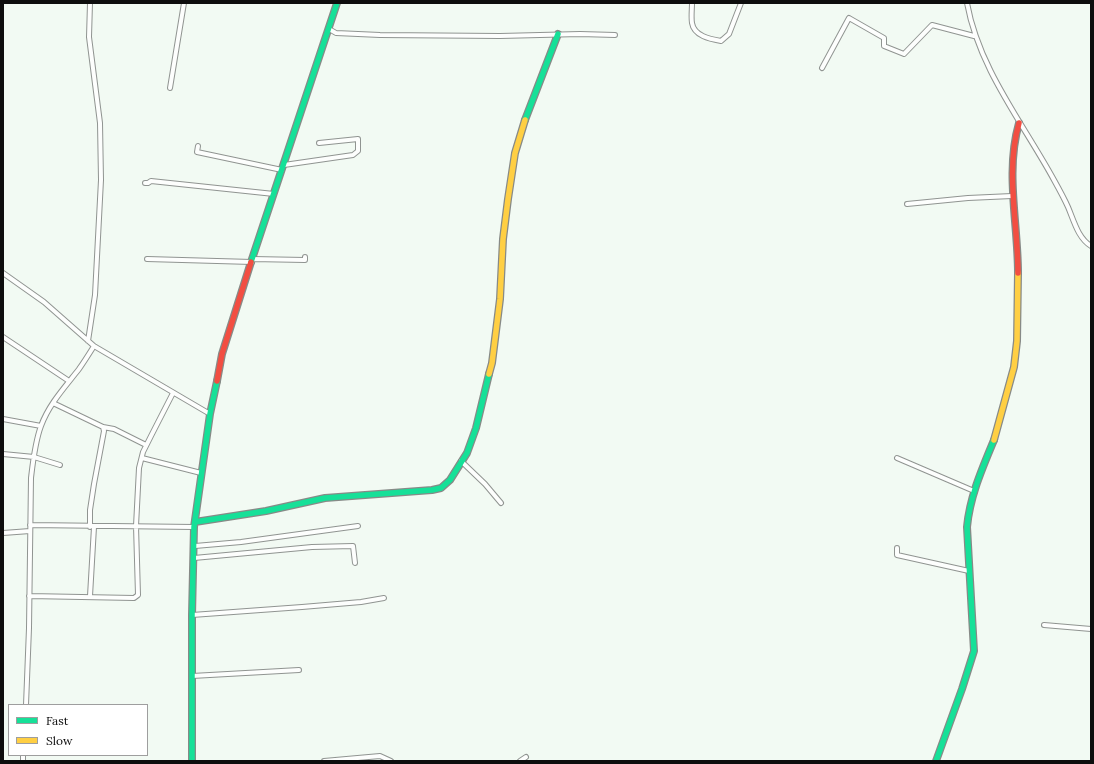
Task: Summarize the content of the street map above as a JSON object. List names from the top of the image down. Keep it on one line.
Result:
{"legend":["Fast","Slow"]}
